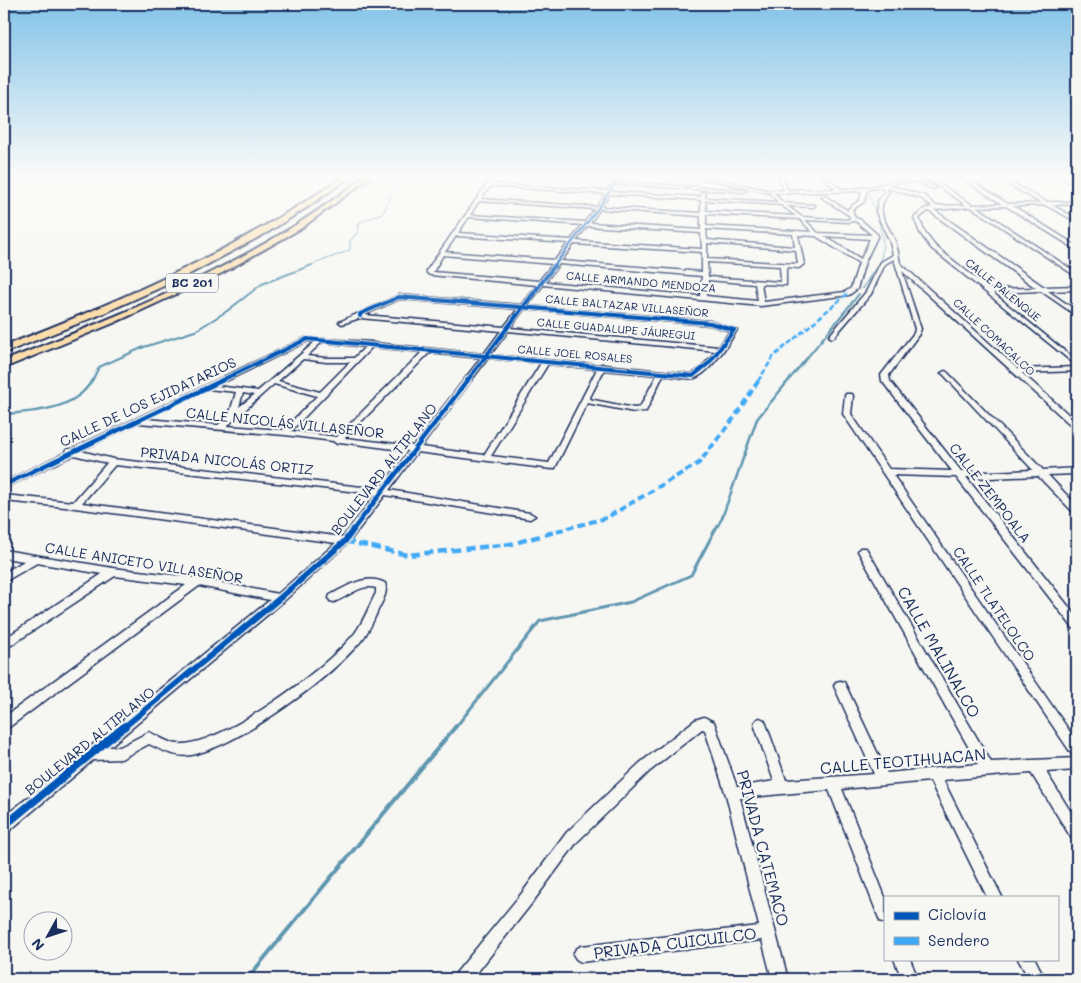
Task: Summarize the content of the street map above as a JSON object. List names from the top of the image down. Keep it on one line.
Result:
{"streets":{"highway":["BC 201"],"street":["CALLE ARMANDO MENDOZA","CALLE PALENQUE","CALLE BALTAZAR VILLASEÑOR","CALLE GUADALUPE JÁUREGUI","CALLE COMACALCO","CALLE JOEL ROSALES","CALLE DE LOS EJIDATARIOS","CALLE NICOLÁS VILLASEÑOR","PRIVADA NICOLÁS ORTIZ","BOULEVARD ALTIPLANO","CALLE ZEMPOALA","CALLE ANICETO VILLASEÑOR","CALLE TLATELOLCO","CALLE MALINALCO","CALLE TEOTIHUACAN","PRIVADA CATEMACO","PRIVADA CUICUILCO"]},"crossings":[["CALLE ARMANDO MENDOZA","BOULEVARD ALTIPLANO"],["CALLE BALTAZAR VILLASEÑOR","BOULEVARD ALTIPLANO"],["CALLE GUADALUPE JÁUREGUI","CALLE JOEL ROSALES"],["CALLE GUADALUPE JÁUREGUI","BOULEVARD ALTIPLANO"],["CALLE COMACALCO","CALLE ZEMPOALA"],["CALLE JOEL ROSALES","CALLE DE LOS EJIDATARIOS"],["CALLE JOEL ROSALES","BOULEVARD ALTIPLANO"],["CALLE DE LOS EJIDATARIOS","CALLE NICOLÁS VILLASEÑOR"],["CALLE DE LOS EJIDATARIOS","PRIVADA NICOLÁS ORTIZ"],["CALLE NICOLÁS VILLASEÑOR","BOULEVARD ALTIPLANO"],["PRIVADA NICOLÁS ORTIZ","BOULEVARD ALTIPLANO"],["BOULEVARD ALTIPLANO","CALLE ANICETO VILLASEÑOR"],["CALLE MALINALCO","CALLE TEOTIHUACAN"],["CALLE TEOTIHUACAN","PRIVADA CATEMACO"],["PRIVADA CATEMACO","PRIVADA CUICUILCO"]],"legend":["Ciclovía","Sendero"],"north":"bottom left"}
